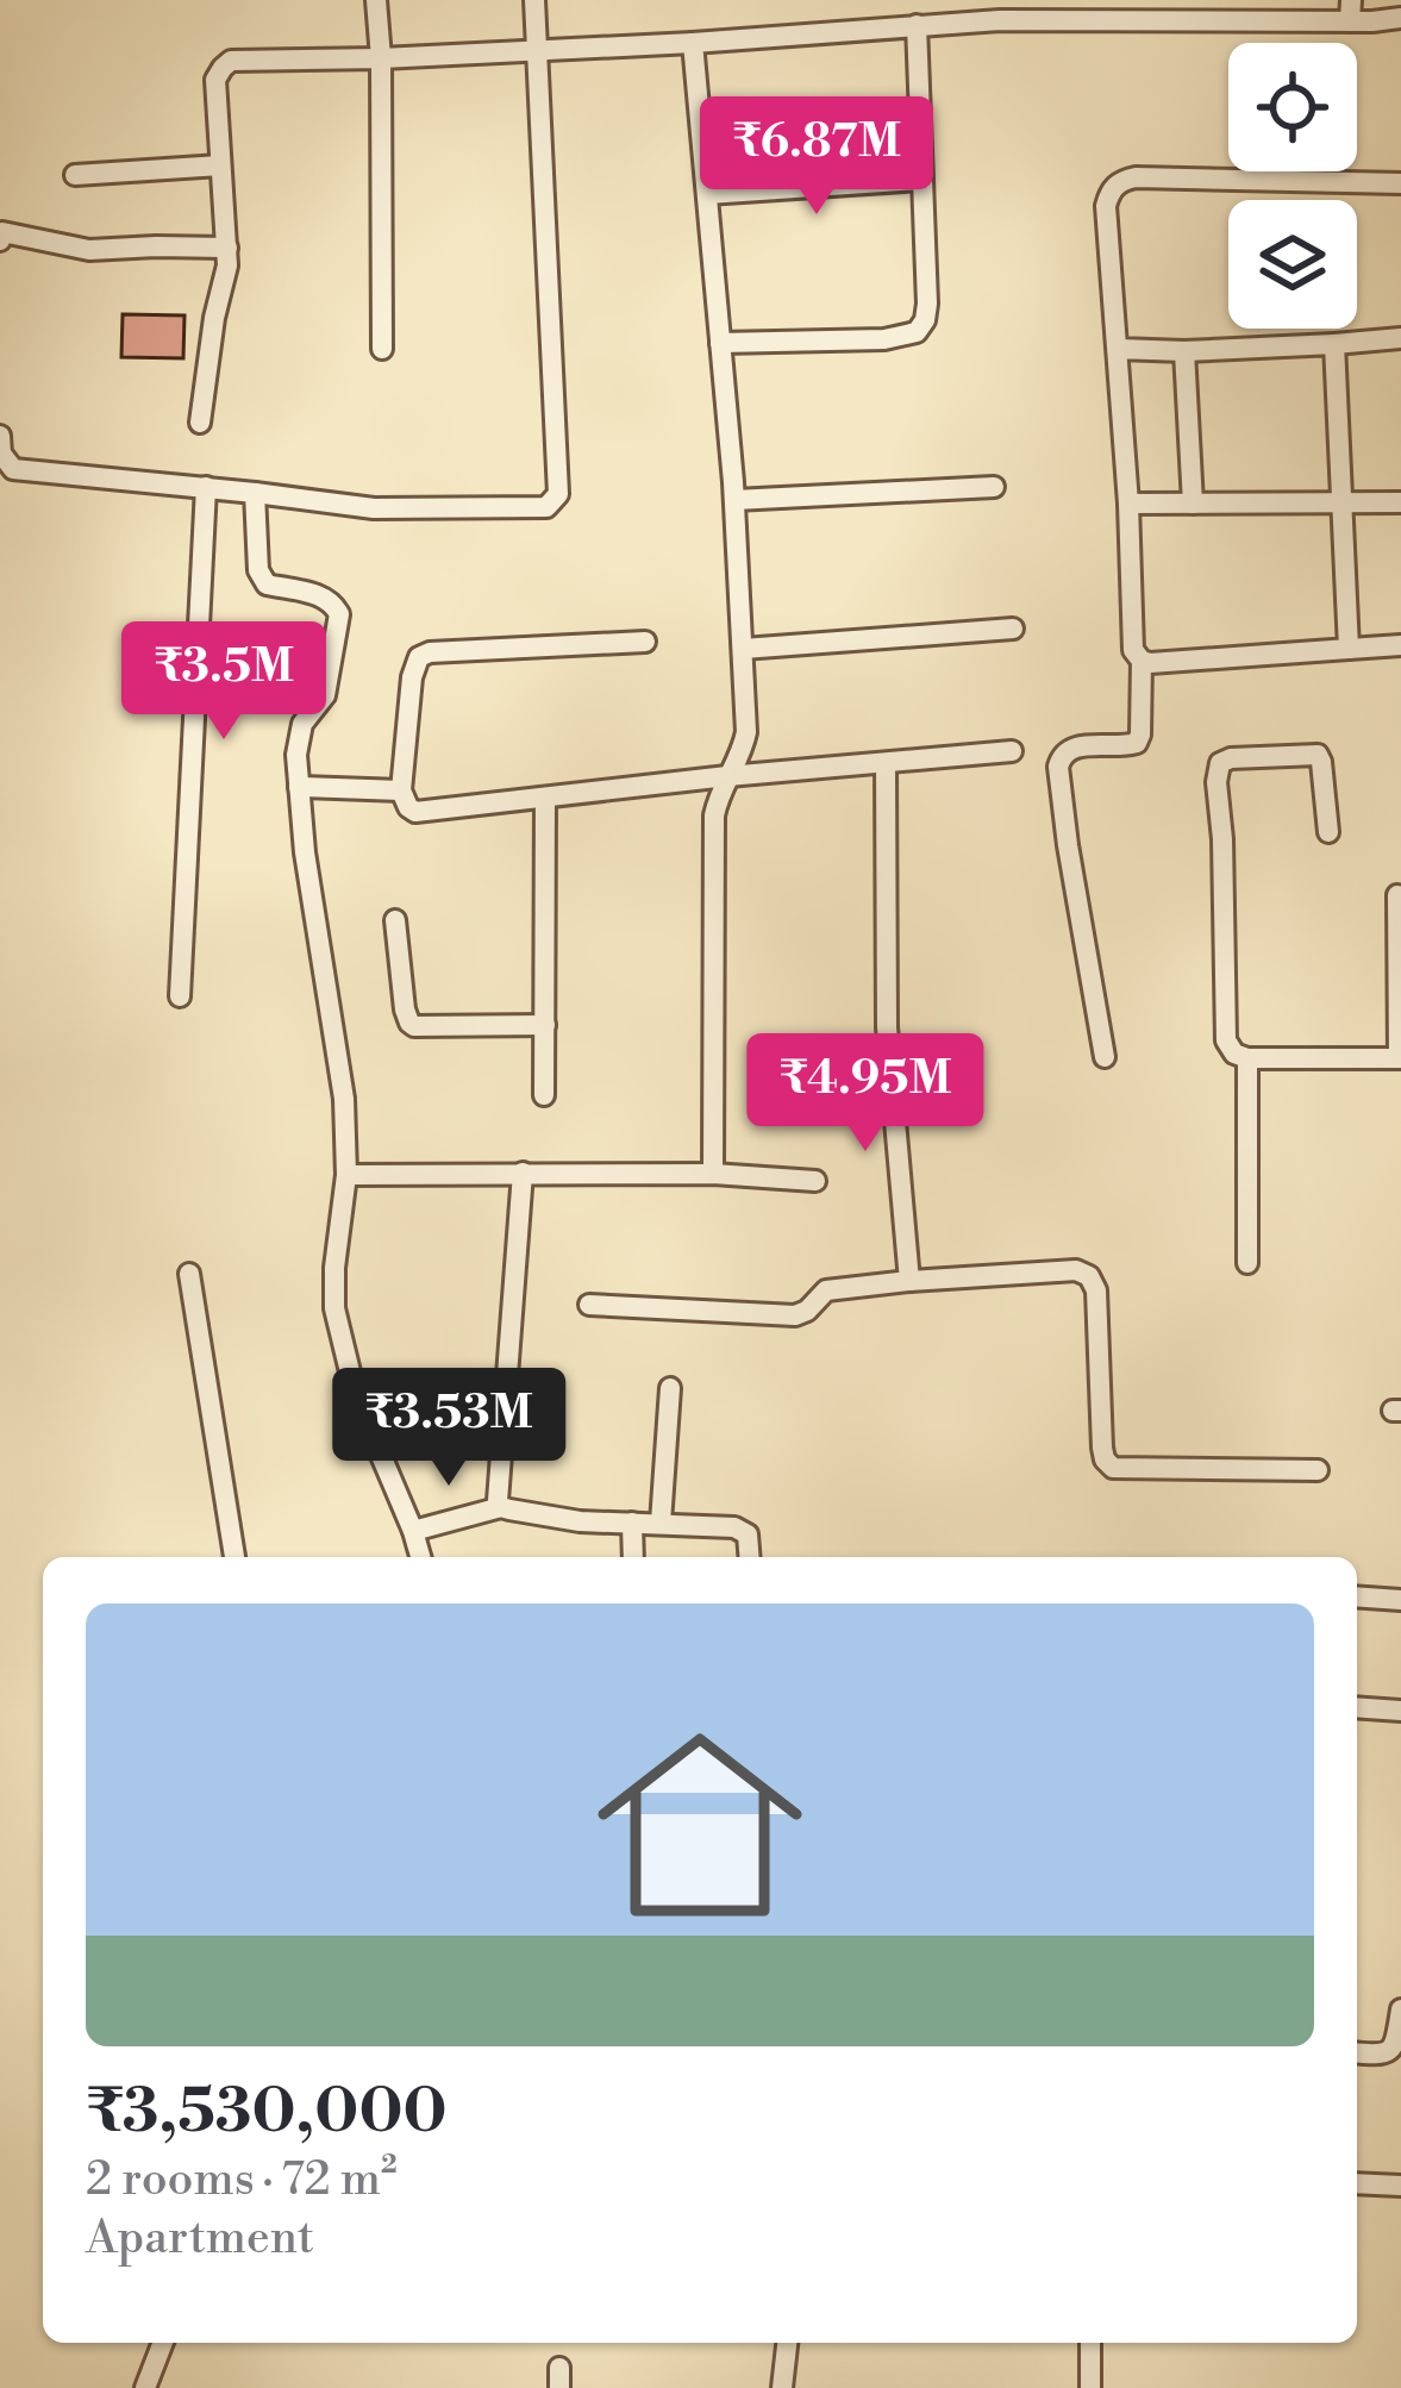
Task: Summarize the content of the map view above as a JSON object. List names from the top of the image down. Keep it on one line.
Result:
{"page":{"price":["₹6.87M","₹3.5M","₹4.95M","₹3.53M"],"list":[{"name":"₹3,530,000","note":"2 rooms · 72 m² · Apartment"}]}}
